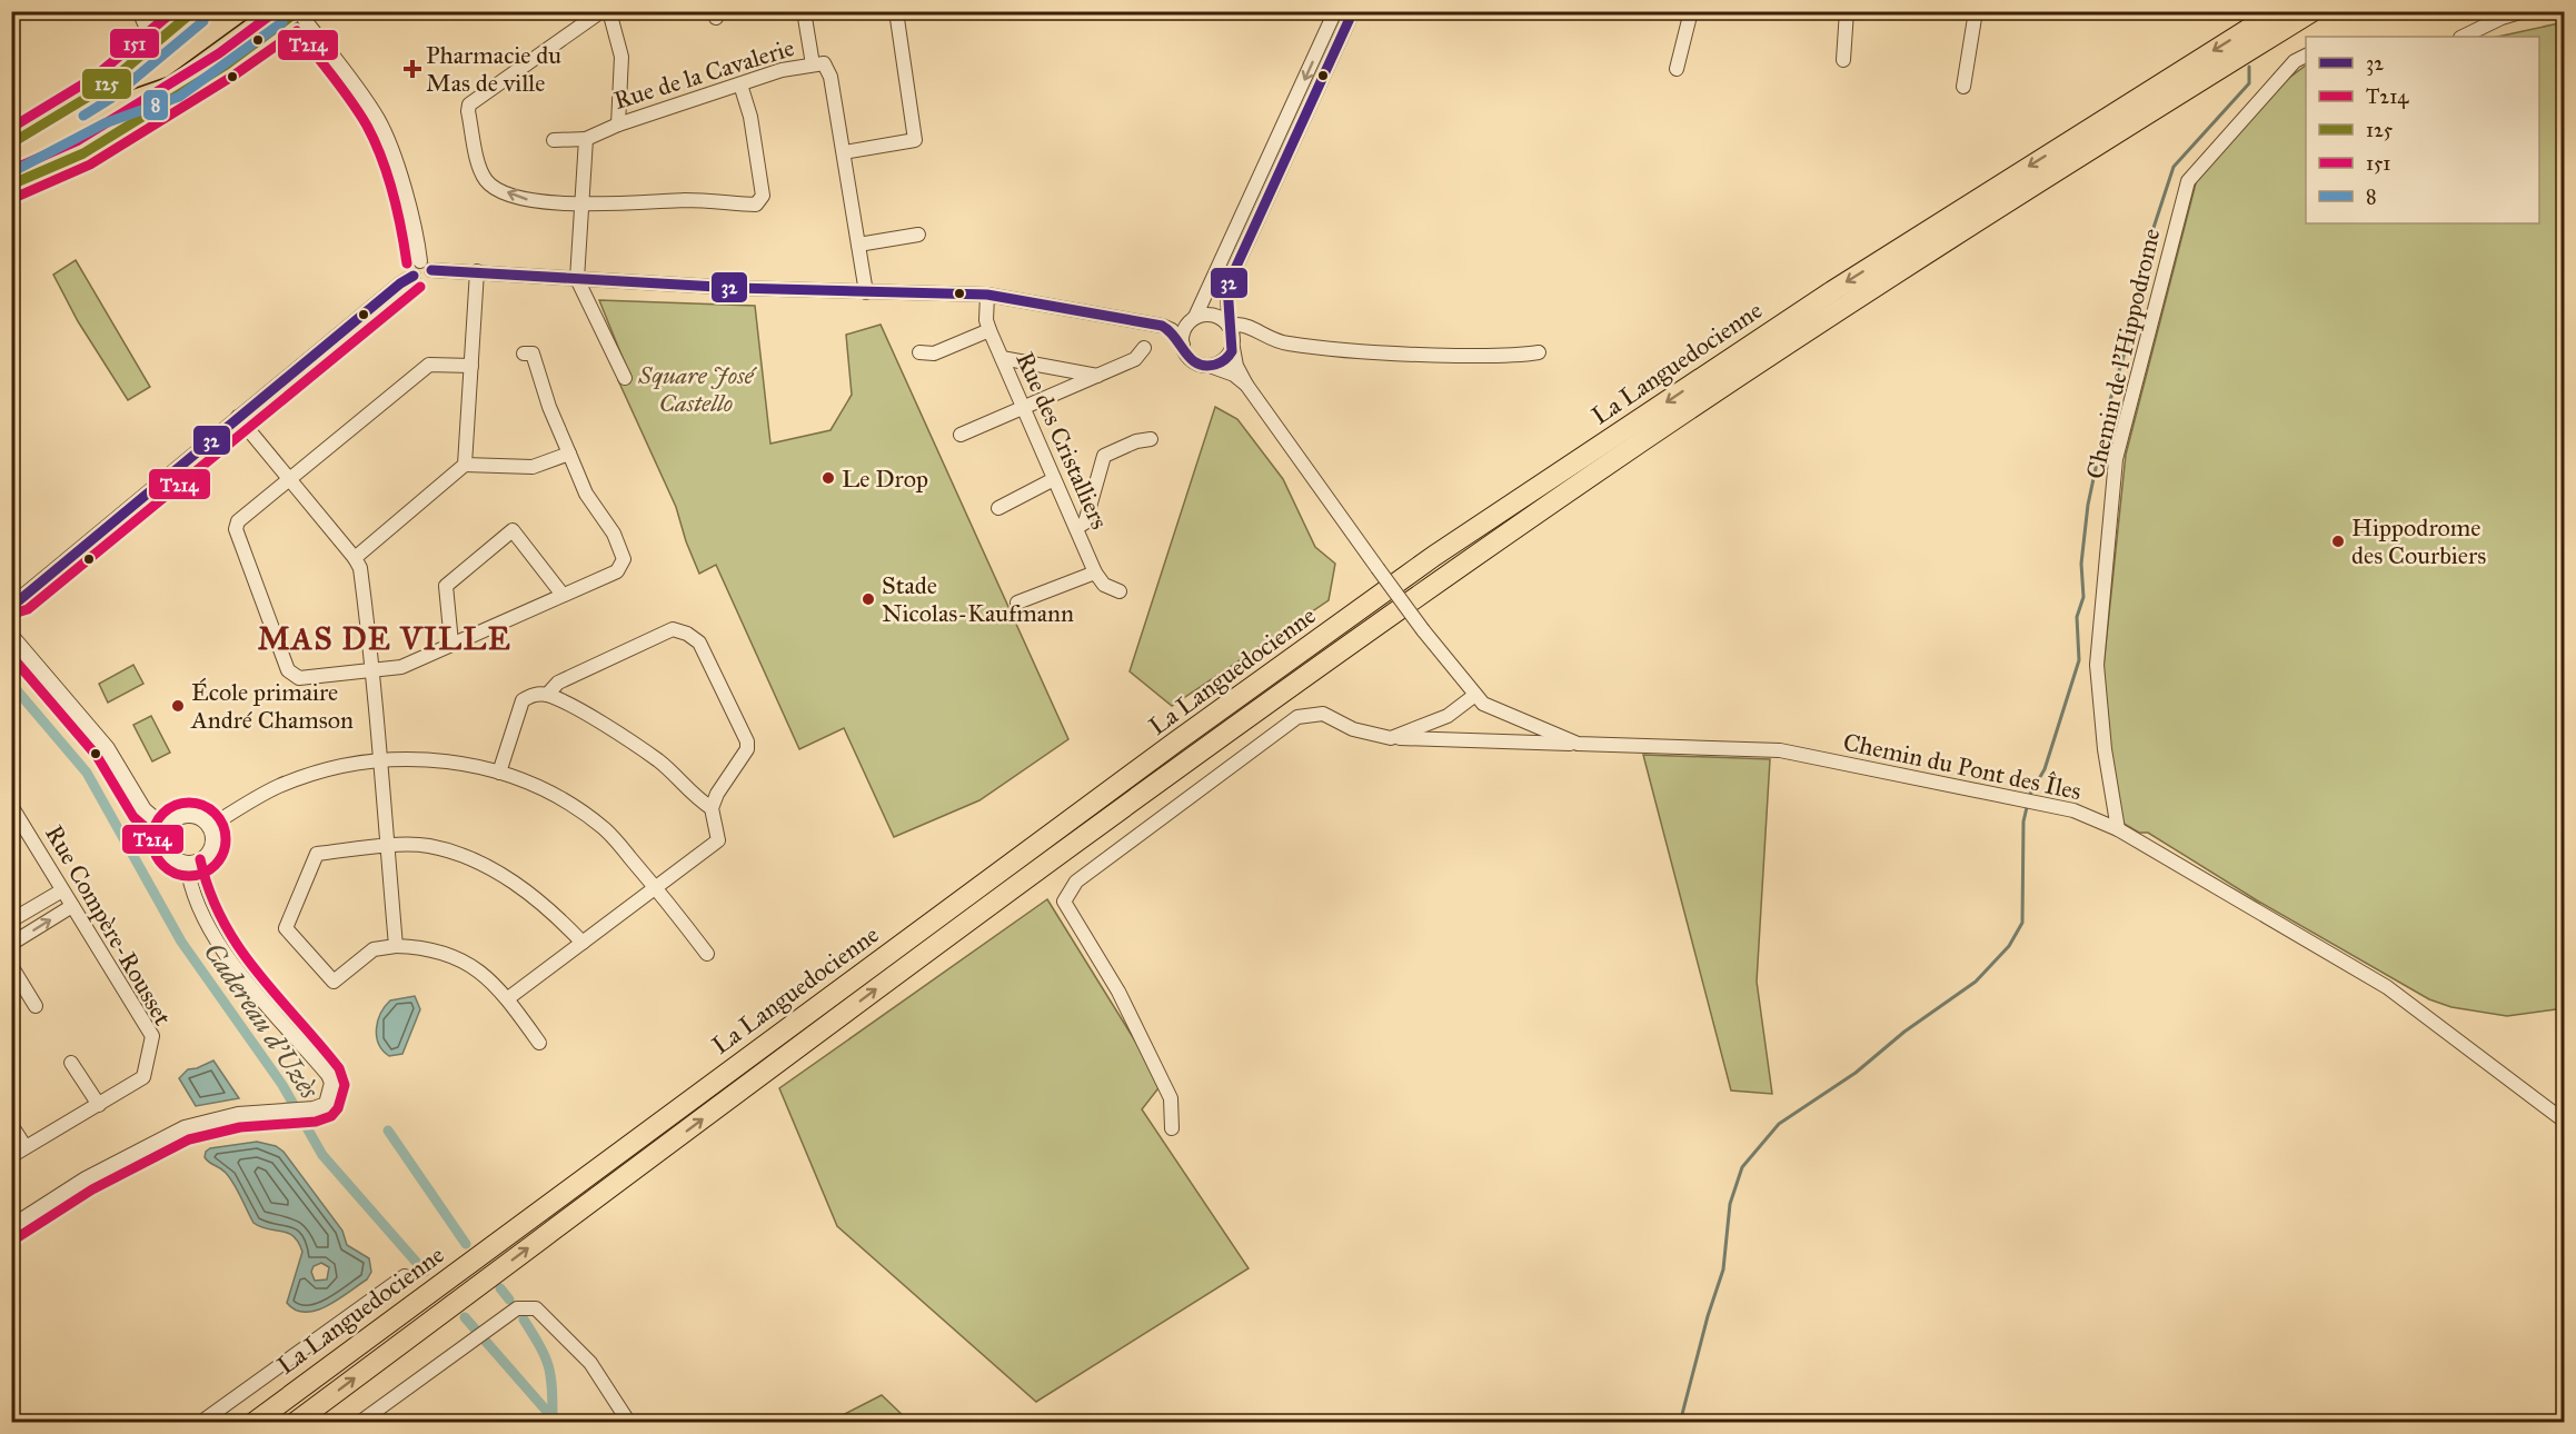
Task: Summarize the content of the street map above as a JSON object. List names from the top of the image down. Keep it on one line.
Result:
{"streets":{"highway":["La Languedocienne"],"street":["Rue de la Cavalerie","Chemin de l'Hippodrome","Rue des Cristalliers","Chemin du Pont des Îles","Rue Compère-Rousset"]},"crossings":[["Chemin de l'Hippodrome","Chemin du Pont des Îles"]],"districts":["MAS DE VILLE"],"water":["Cadereau d'Uzès"],"parks":["Square José Castello"],"places":{"health":["Pharmacie du Mas de ville"],"other":["Le Drop","Hippodrome des Courbiers","Stade Nicolas-Kaufmann","École primaire André Chamson"]},"lines":["transit line 32","transit line 125","transit line 151","transit line 8","transit line T214"],"legend":["32","T214","125","151","8"]}
